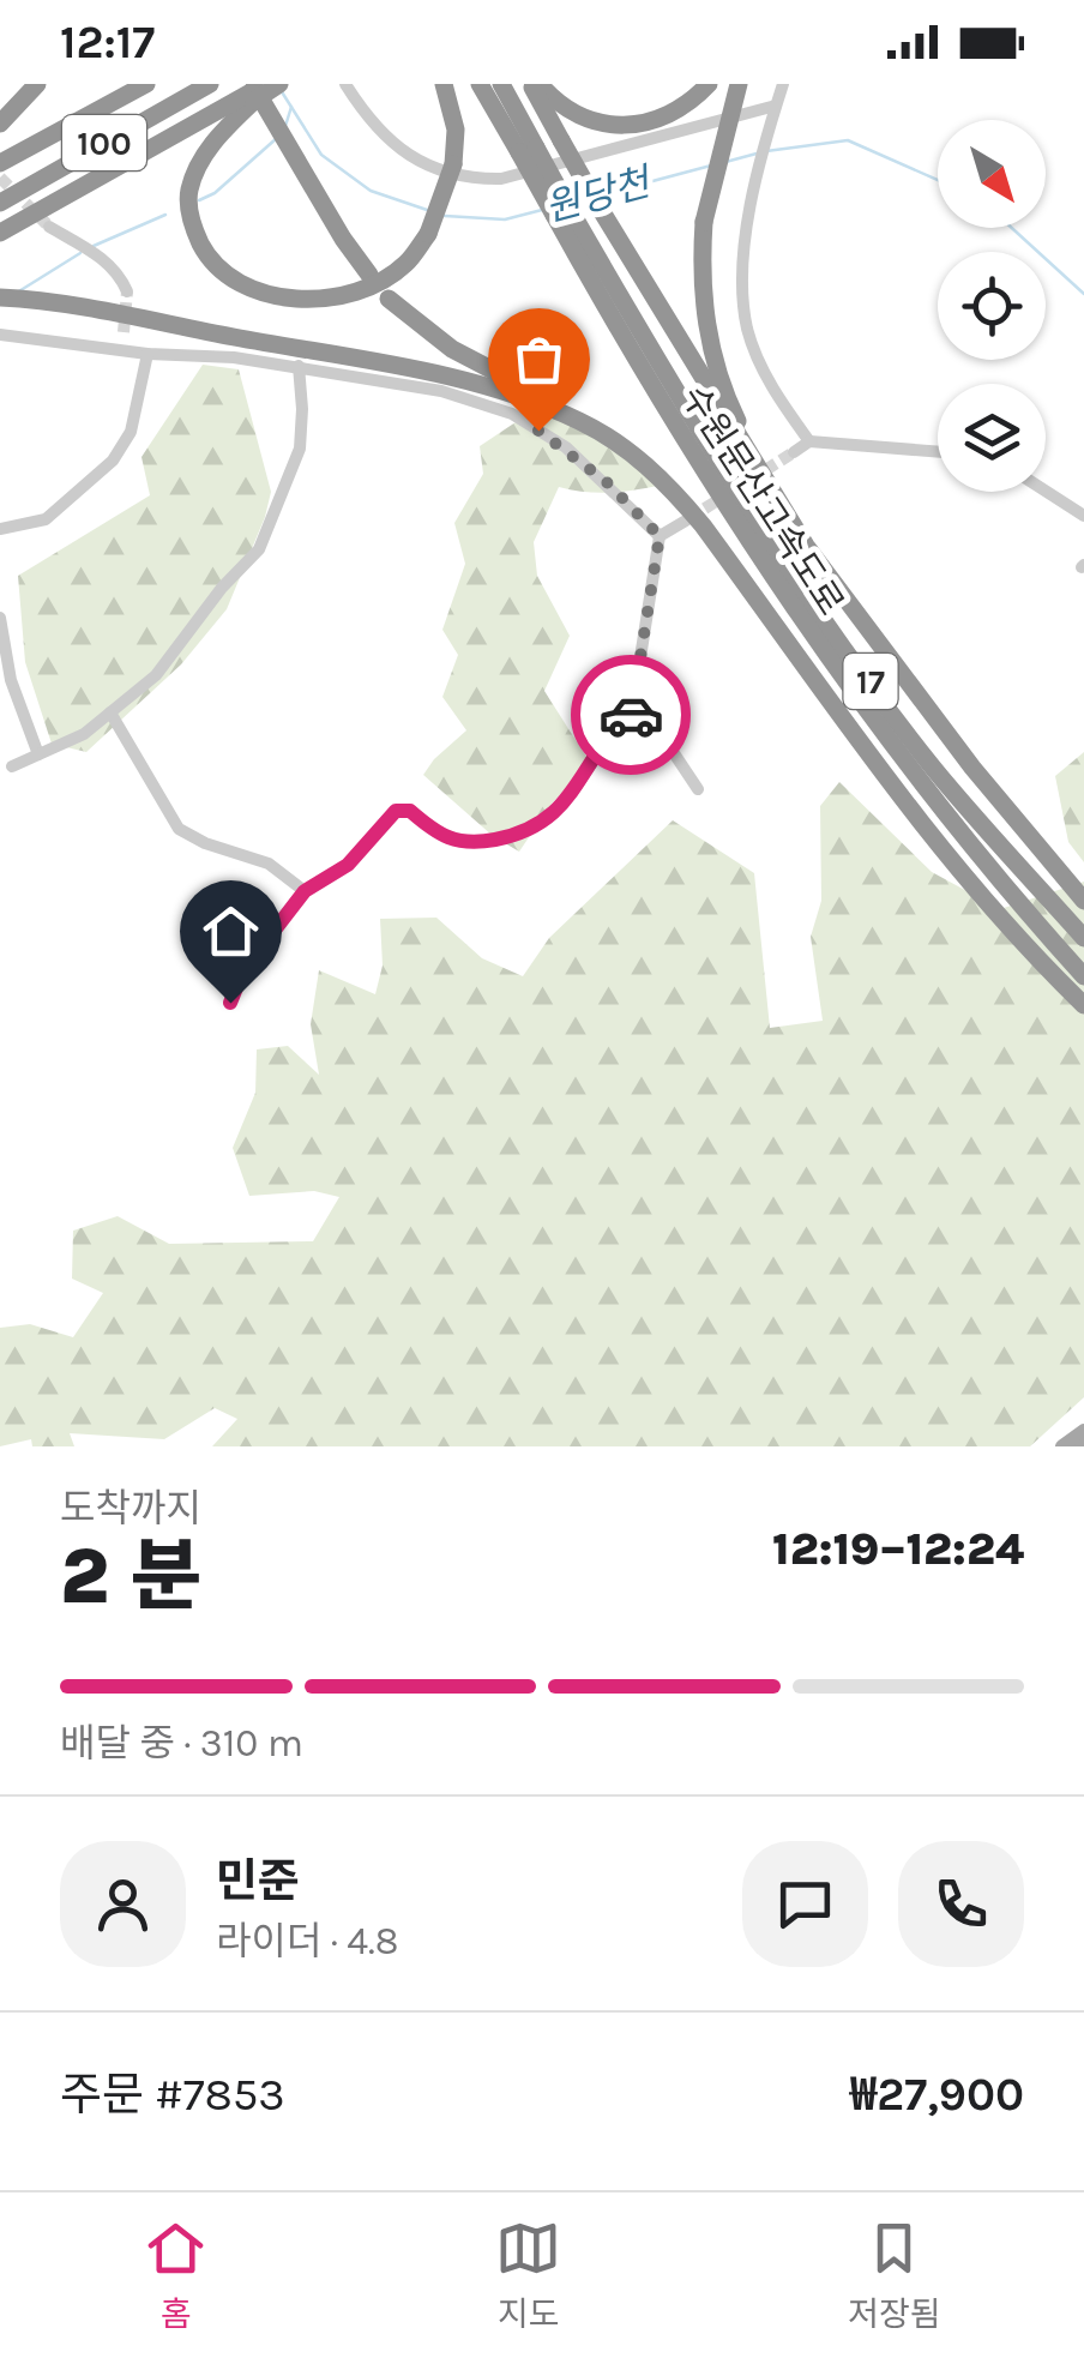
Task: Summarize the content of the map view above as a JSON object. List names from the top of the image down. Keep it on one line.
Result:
{"streets":{"highway":["100","수원문산고속도로","17"]},"water":["원당천"],"north":"bottom right","page":{"status":"12:17","heading":["2 분","도착까지","12:19–12:24"],"panel":["민준","라이더 · 4.8","주문 #7853","₩27,900"],"bar":"배달 중 · 310 m","tabs":["홈","지도","저장됨"]}}
